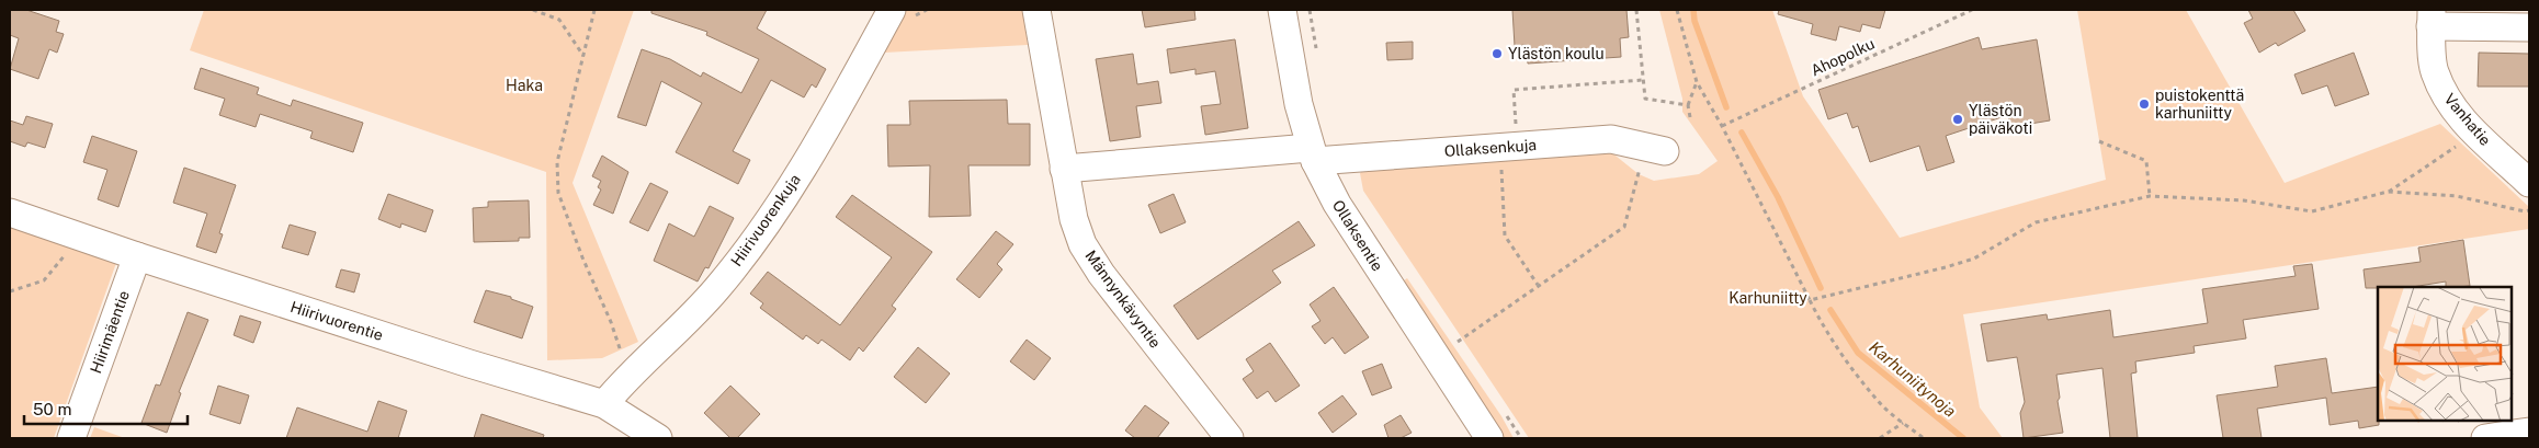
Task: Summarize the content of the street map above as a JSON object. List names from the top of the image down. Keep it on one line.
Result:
{"streets":{"street":["Vanhatie","Ollaksenkuja","Hiirivuorenkuja","Ollaksentie","Männynkävyntie","Hiirivuorentie","Hiirimäentie"],"path":["Ahopolku"]},"crossings":[["Ollaksenkuja","Ollaksentie"],["Ollaksenkuja","Männynkävyntie"],["Hiirivuorenkuja","Hiirivuorentie"],["Hiirivuorentie","Hiirimäentie"]],"water":["Karhuniitynoja"],"parks":["Haka","Karhuniitty"],"places":["Ylästön koulu","puistokenttä karhuniitty","Ylästön päiväkoti"],"scale_bar":"50 m"}
